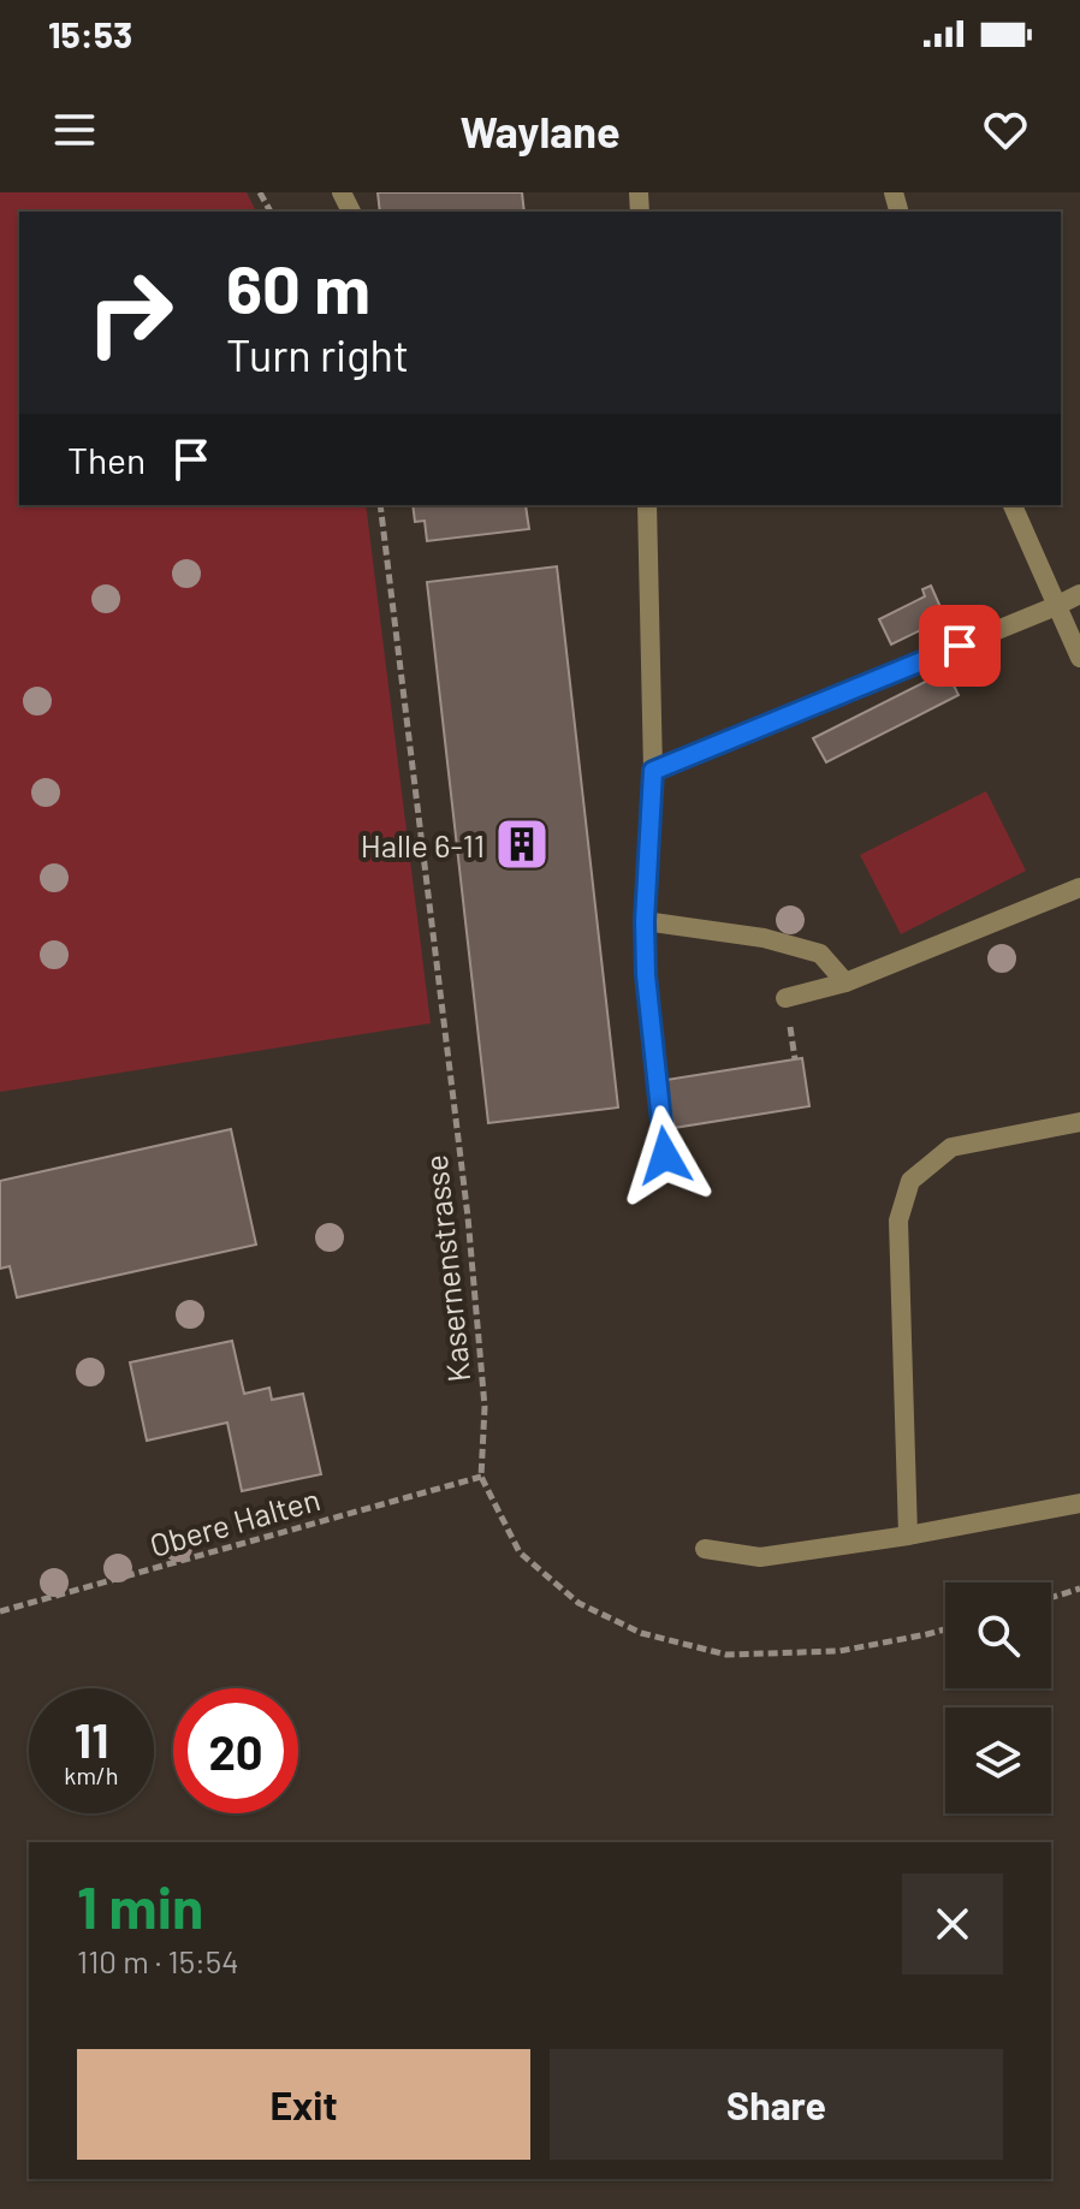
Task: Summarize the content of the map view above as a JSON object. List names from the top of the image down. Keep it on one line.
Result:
{"streets":{"path":["Kasernenstrasse","Obere Halten"]},"crossings":[["Kasernenstrasse","Obere Halten"]],"places":{"building":["Halle 6-11"]},"page":{"status":"15:53","header":"Waylane","turn":["60 m","Turn right"],"then":"Then","speed":"11 km/h","limit":"20","heading":["1 min","110 m · 15:54"],"buttons":["Exit","Share"]}}
